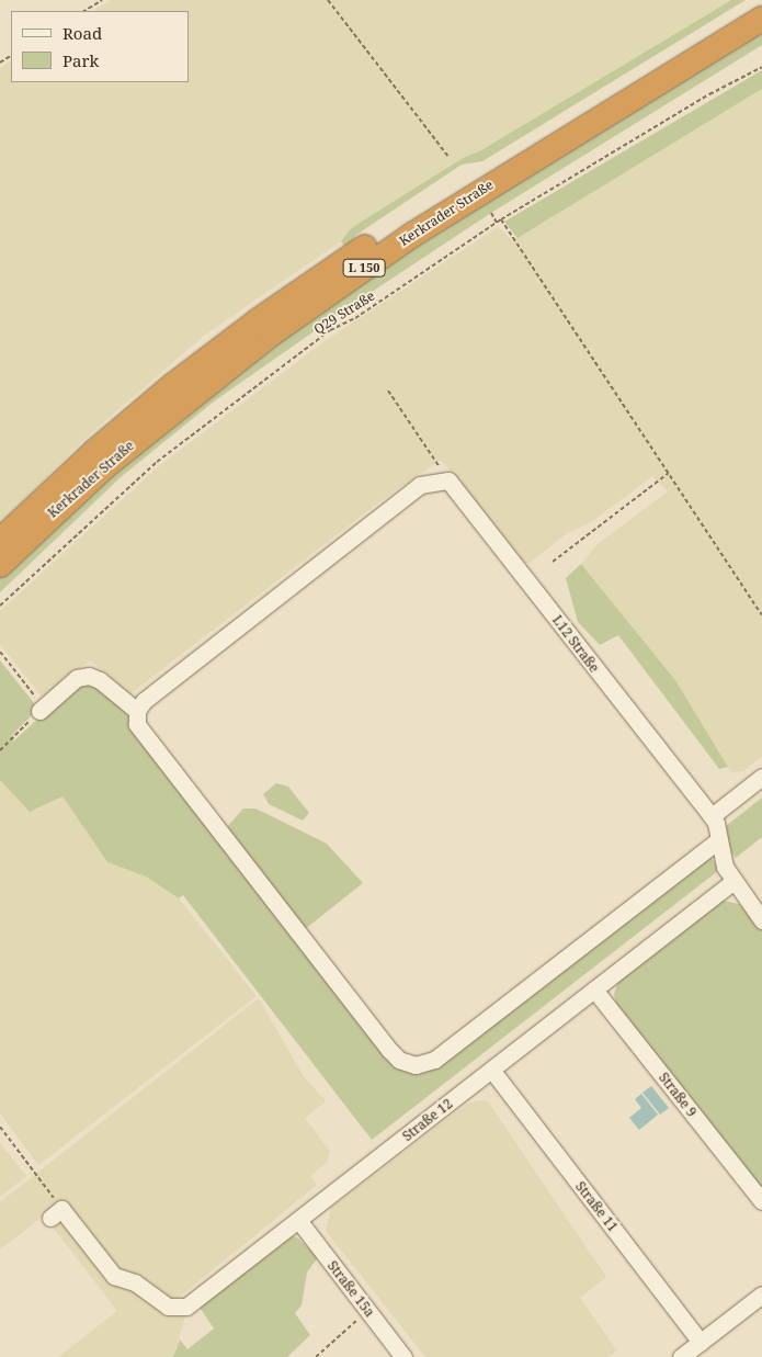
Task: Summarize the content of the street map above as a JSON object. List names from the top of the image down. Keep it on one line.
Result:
{"streets":{"highway":["Kerkrader Straße","L 150"],"street":["L12 Straße","Straße 9","Straße 12","Straße 11","Straße 15a"],"path":["Q29 Straße"]},"crossings":[["Straße 9","Straße 12"],["Straße 12","Straße 11"],["Straße 12","Straße 15a"]],"legend":["Road","Park"]}
